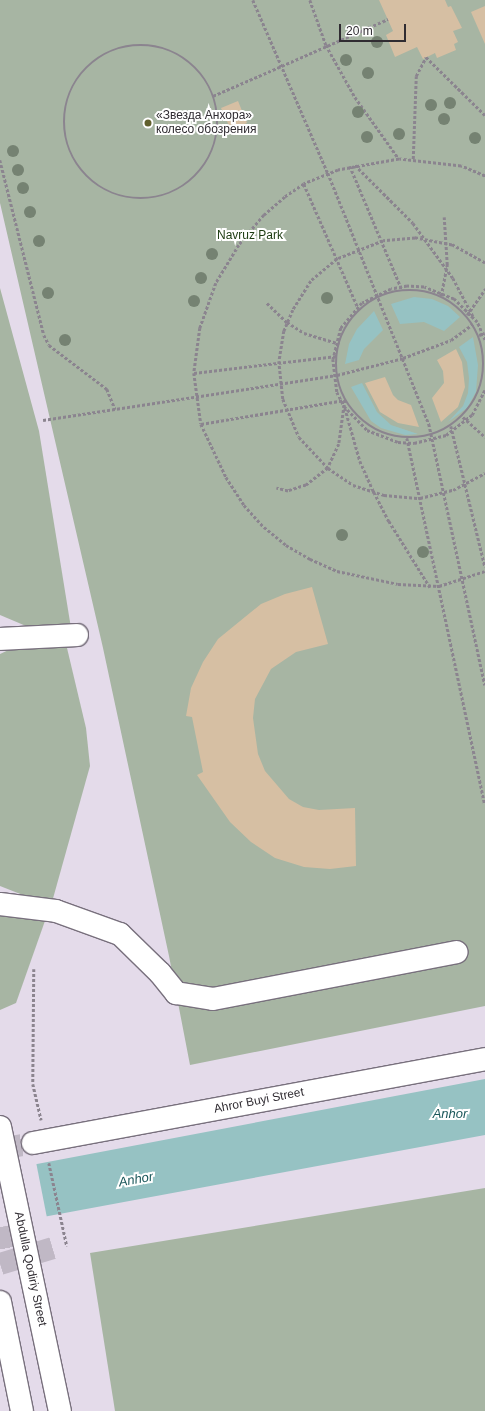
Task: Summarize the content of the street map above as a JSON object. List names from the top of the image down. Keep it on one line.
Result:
{"streets":{"street":["Ahror Buyi Street","Abdulla Qodiriy Street"]},"water":["Anhor"],"parks":["Navruz Park"],"places":["«Звезда Анхора» колесо обозрения"],"scale_bar":"20 m"}
